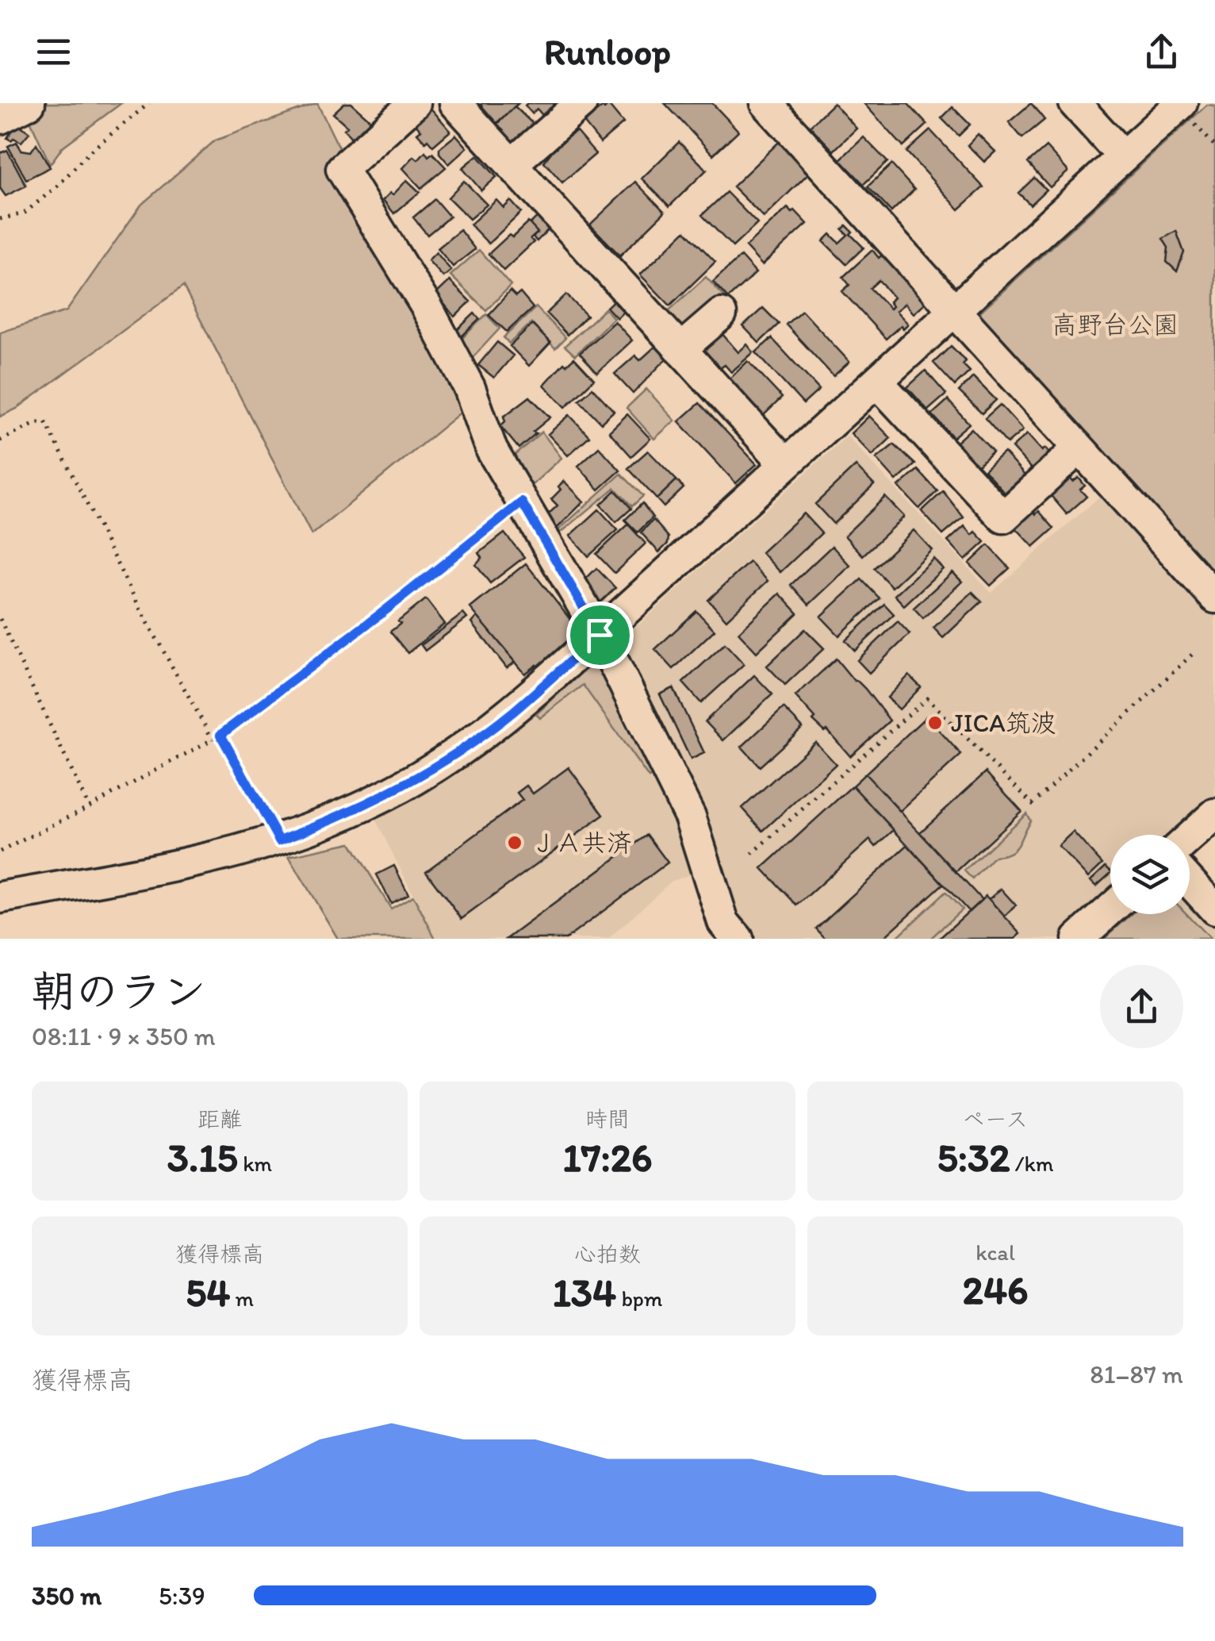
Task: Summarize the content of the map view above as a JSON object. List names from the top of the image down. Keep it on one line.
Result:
{"parks":["高野台公園"],"places":["JICA筑波","ＪＡ共済"],"page":{"header":"Runloop","heading":["朝のラン","08:11 · 9 × 350 m"],"stats":[["距離","3.15 km"],["時間","17:26"],["ペース","5:32 /km"],["獲得標高","54 m"],["心拍数","134 bpm"],["kcal","246"]],"chart":["獲得標高","81–87 m"],"list":[{"name":"350 m","note":"5:39"}]}}
